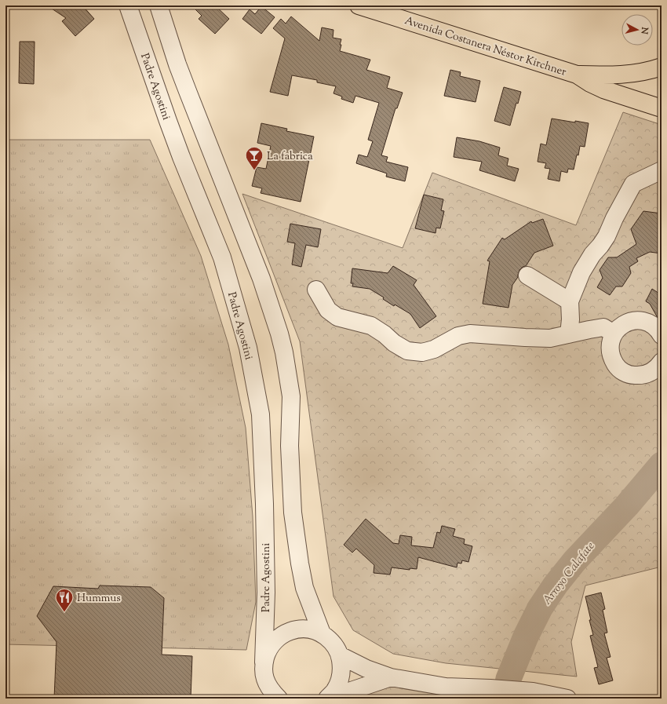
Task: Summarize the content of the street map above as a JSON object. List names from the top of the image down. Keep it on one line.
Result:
{"streets":{"main road":["Avenida Costanera Néstor Kirchner"],"street":["Padre Agostini"]},"water":["Arroyo Calafate"],"places":{"bar":["La fabrica"],"restaurant":["Hummus"]},"north":"right"}
